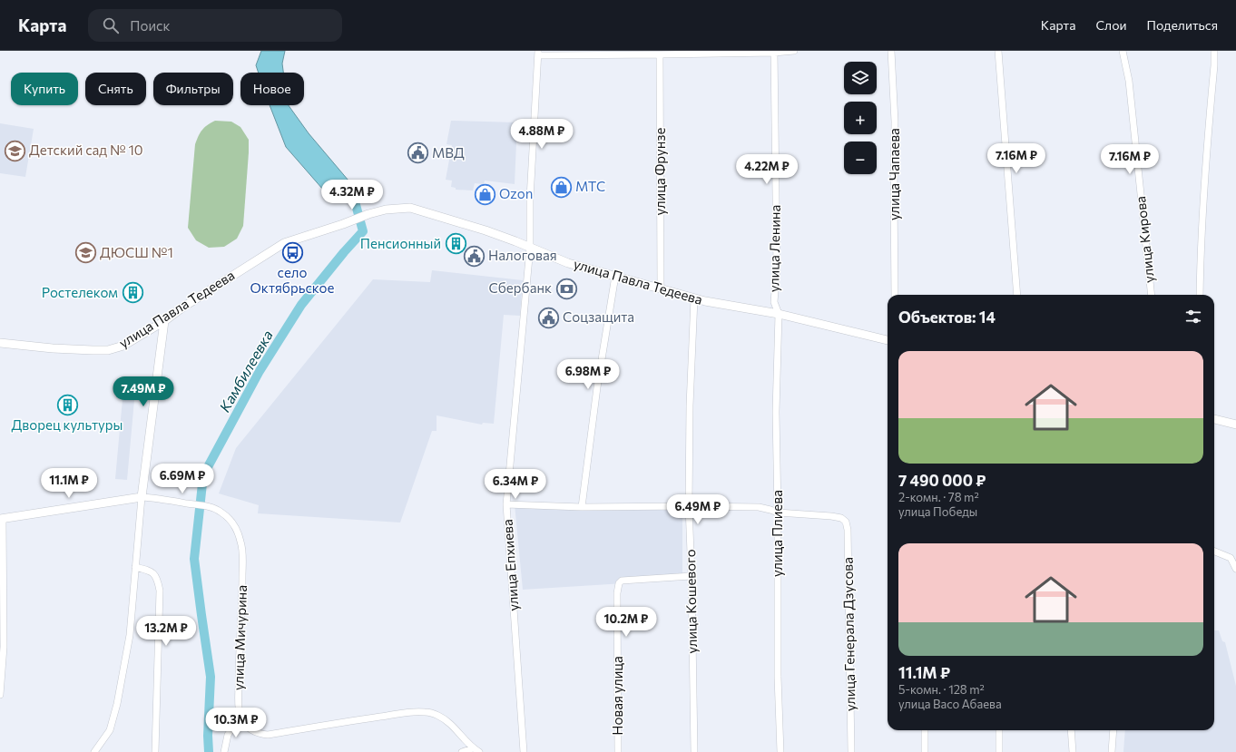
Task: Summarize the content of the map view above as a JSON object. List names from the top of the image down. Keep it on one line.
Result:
{"streets":{"main road":["улица Павла Тедеева"],"street":["улица Фрунзе","улица Чапаева","улица Кирова","улица Ленина","улица Плиева","улица Епхиева","улица Кошевого","улица Генерала Дзусова","улица Мичурина","Новая улица"]},"crossings":[["улица Фрунзе","улица Павла Тедеева"],["улица Ленина","улица Павла Тедеева"],["улица Ленина","улица Плиева"],["улица Павла Тедеева","улица Плиева"],["улица Павла Тедеева","улица Епхиева"],["улица Павла Тедеева","улица Кошевого"],["улица Плиева","улица Генерала Дзусова"],["улица Кошевого","Новая улица"]],"water":["Камбилеевка"],"places":{"school or university":["Детский сад № 10","ДЮСШ №1"],"public building":["МВД","Налоговая","Соцзащита"],"shop":["МТС","Ozon"],"building":["Пенсионный","Ростелеком","Дворец культуры"],"bus stop":["село Октябрьское"],"bank":["Сбербанк"]},"page":{"header":"Карта","search":"Поиск","nav":["Карта","Слои","Поделиться"],"map_buttons":["+","−"],"chip":["Купить","Снять","Фильтры","Новое"],"price":["4.88M ₽","7.16M ₽","7.16M ₽","4.22M ₽","4.32M ₽","6.98M ₽","7.49M ₽","6.69M ₽","11.1M ₽","6.34M ₽","6.49M ₽","10.2M ₽","13.2M ₽","10.3M ₽"],"heading":"Объектов: 14","list":[{"name":"7 490 000 ₽","note":"2-комн. · 78 m² · улица Победы"},{"name":"11.1M ₽","note":"5-комн. · 128 m² · улица Васо Абаева"}]}}
